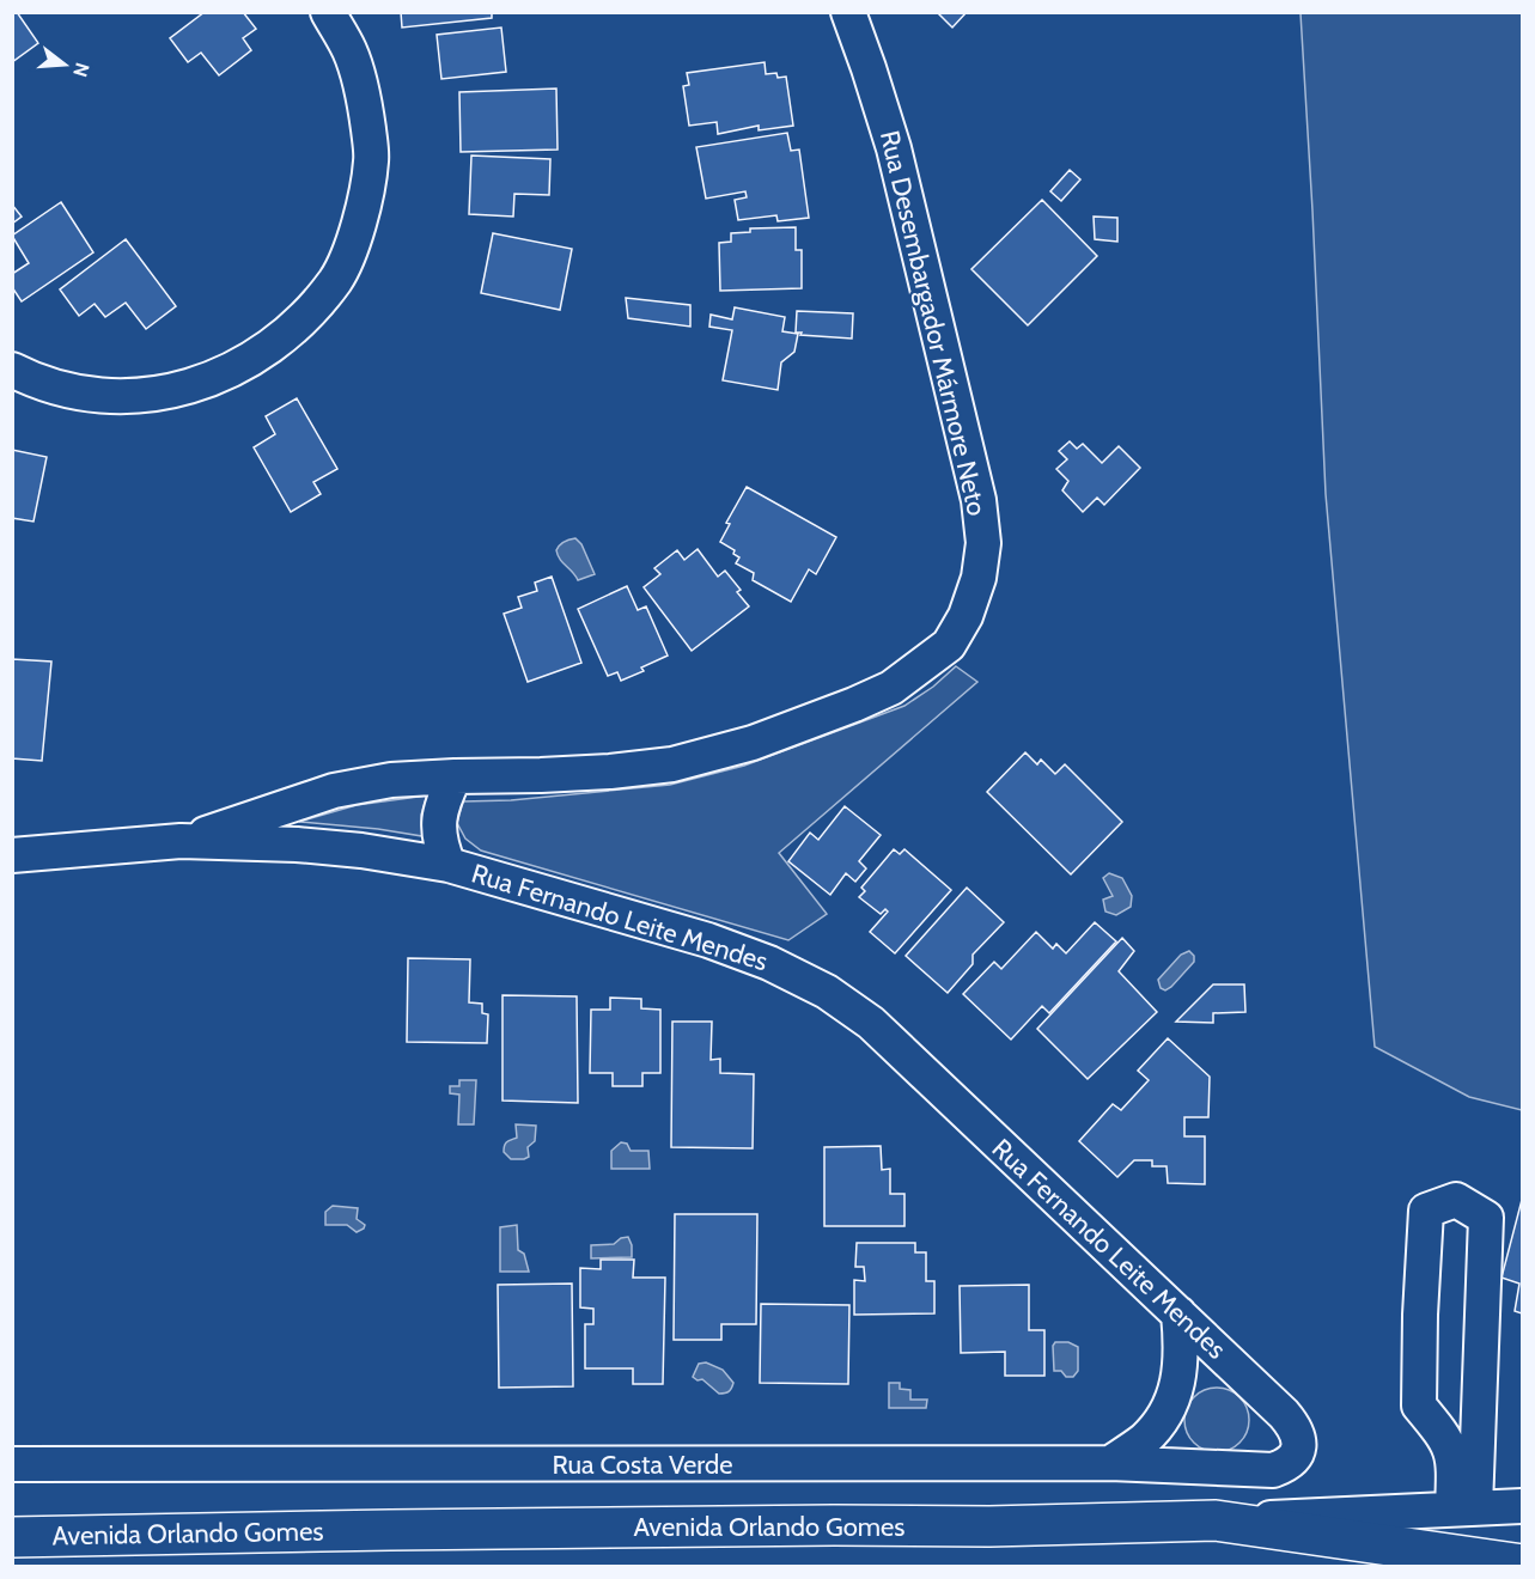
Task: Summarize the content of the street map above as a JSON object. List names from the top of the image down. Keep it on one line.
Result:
{"streets":{"main road":["Avenida Orlando Gomes"],"street":["Rua Desembargador Mármore Neto","Rua Fernando Leite Mendes","Rua Costa Verde"]},"crossings":[["Rua Desembargador Mármore Neto","Rua Fernando Leite Mendes"],["Rua Fernando Leite Mendes","Rua Costa Verde"]],"north":"right"}
